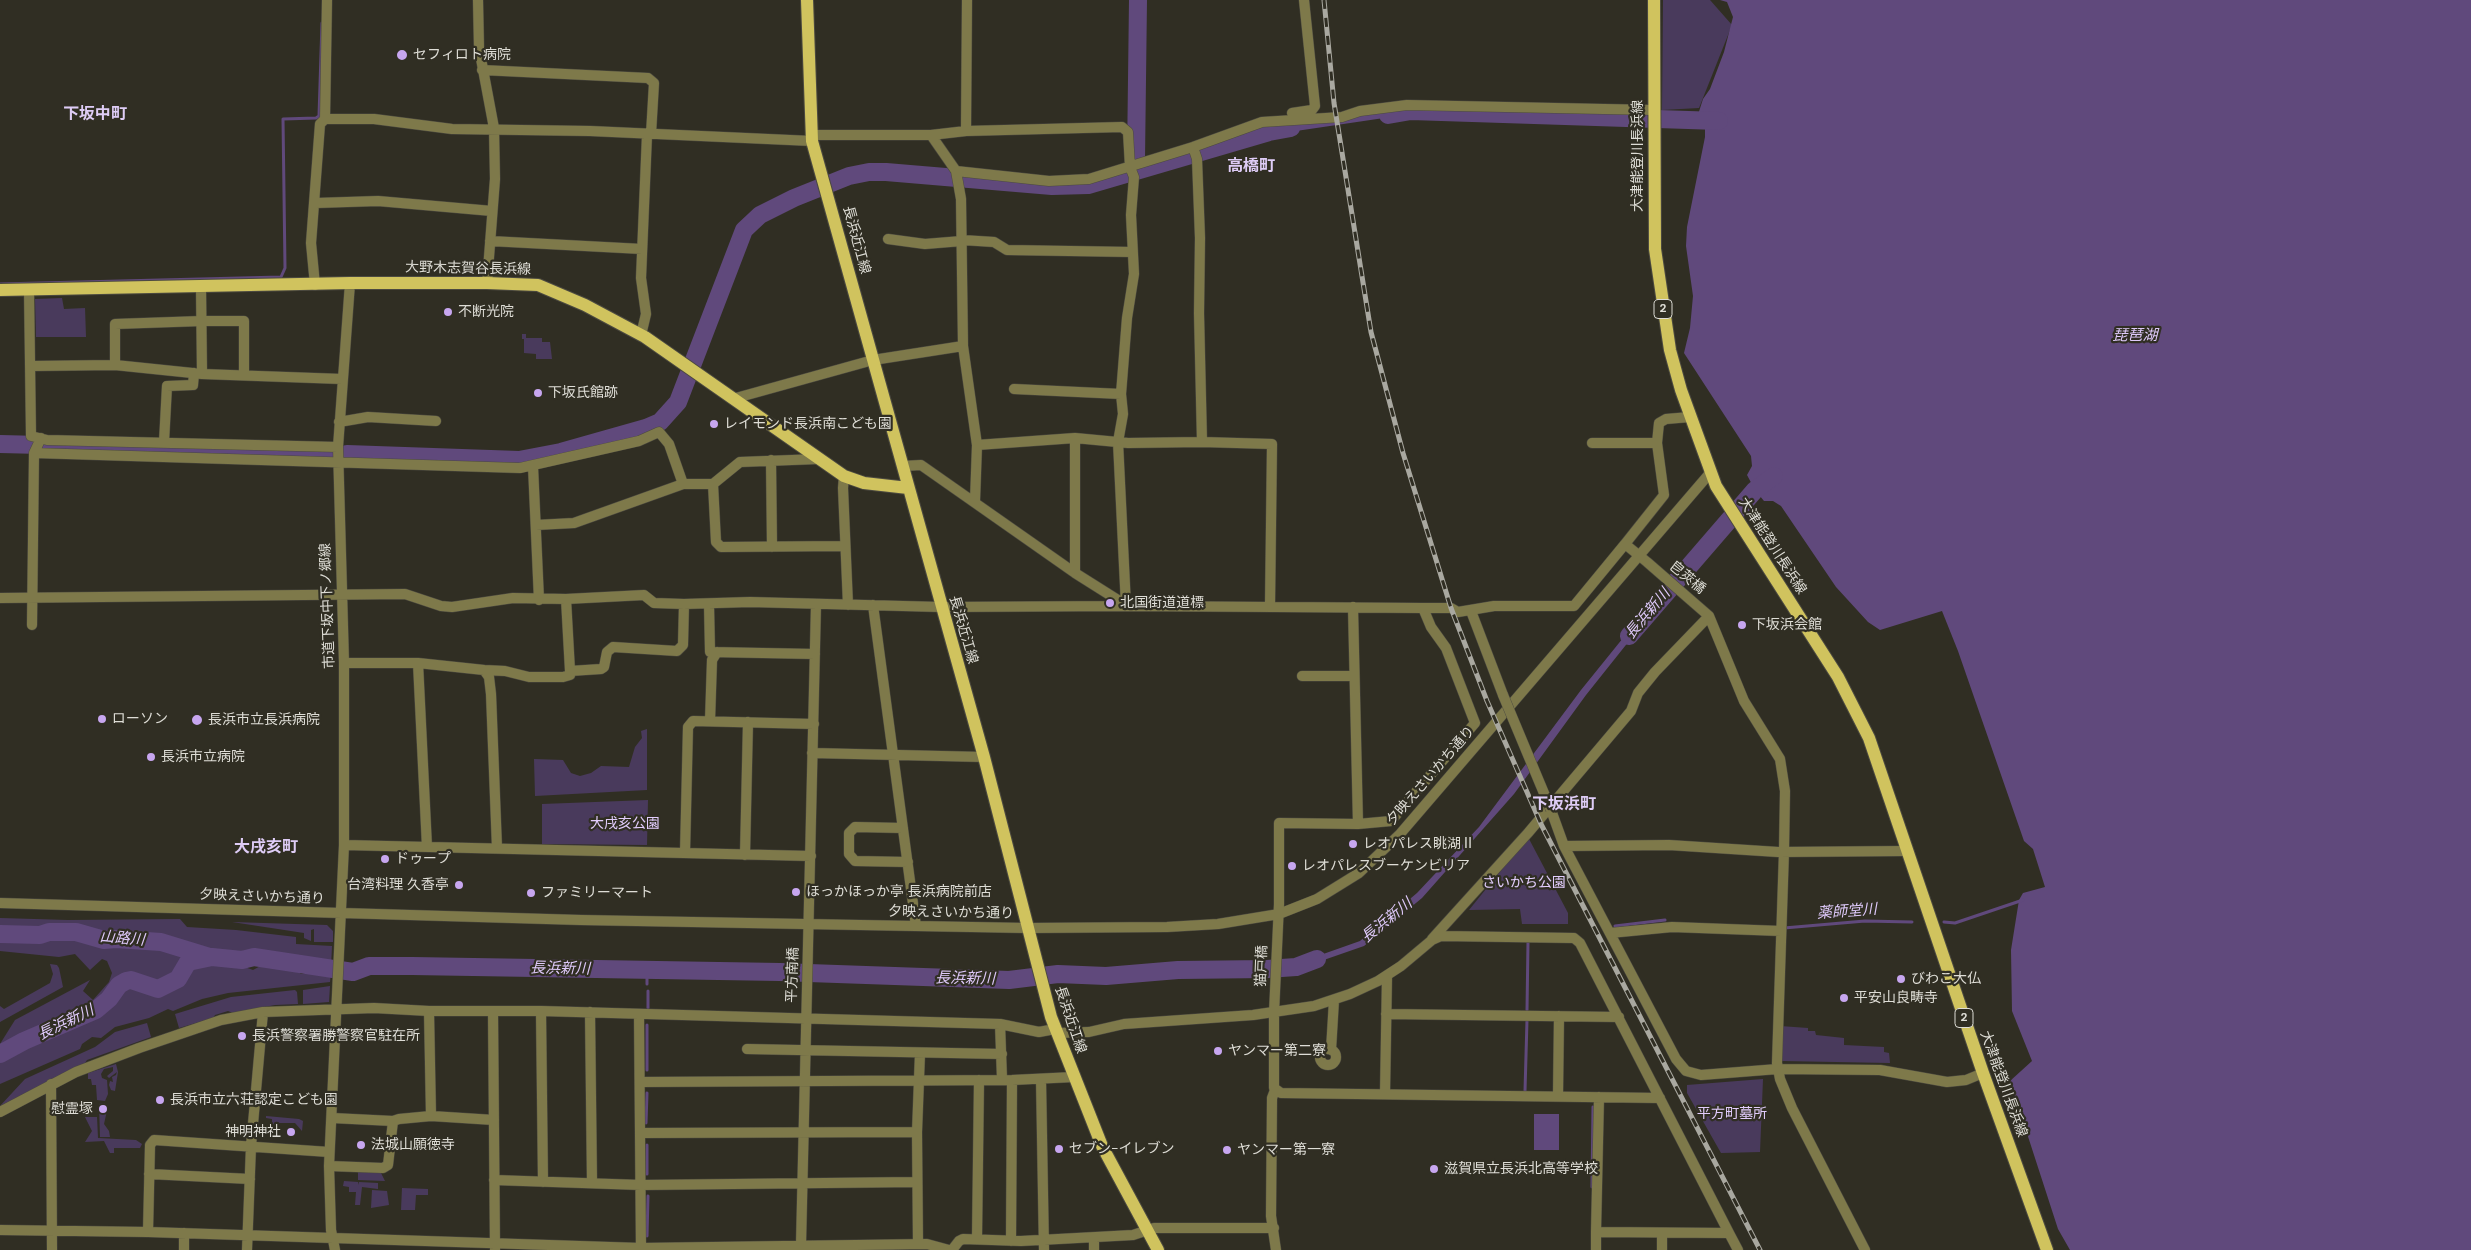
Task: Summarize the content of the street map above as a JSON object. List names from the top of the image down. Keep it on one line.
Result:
{"streets":{"main road":["大津能登川長浜線","長浜近江線","大野木志賀谷長浜線","2"],"street":["皀莢橋","市道下坂中下ノ郷線","夕映えさいかち通り","猫戸橋","平方南橋"]},"crossings":[["大津能登川長浜線","夕映えさいかち通り"],["長浜近江線","大野木志賀谷長浜線"],["長浜近江線","夕映えさいかち通り"],["大野木志賀谷長浜線","市道下坂中下ノ郷線"],["皀莢橋","夕映えさいかち通り"],["市道下坂中下ノ郷線","夕映えさいかち通り"],["夕映えさいかち通り","猫戸橋"],["夕映えさいかち通り","平方南橋"]],"districts":["下坂中町","高橋町","下坂浜町","大戌亥町"],"water":["琵琶湖","長浜新川","薬師堂川","山路川"],"parks":["大戌亥公園","さいかち公園","平方町墓所"],"places":["セフィロト病院","不断光院","下坂氏館跡","レイモンド長浜南こども園","北国街道道標","下坂浜会館","ローソン","長浜市立長浜病院","長浜市立病院","レオパレス眺湖Ⅱ","ドゥープ","レオパレスブーケンビリア","台湾料理 久香亭","ほっかほっか亭 長浜病院前店","ファミリーマート","びわこ大仏","平安山良畴寺","長浜警察署勝警察官駐在所","ヤンマー第二寮","長浜市立六荘認定こども園","慰霊塚","神明神社","法城山願徳寺","セブン-イレブン","ヤンマー第一寮","滋賀県立長浜北高等学校"]}
